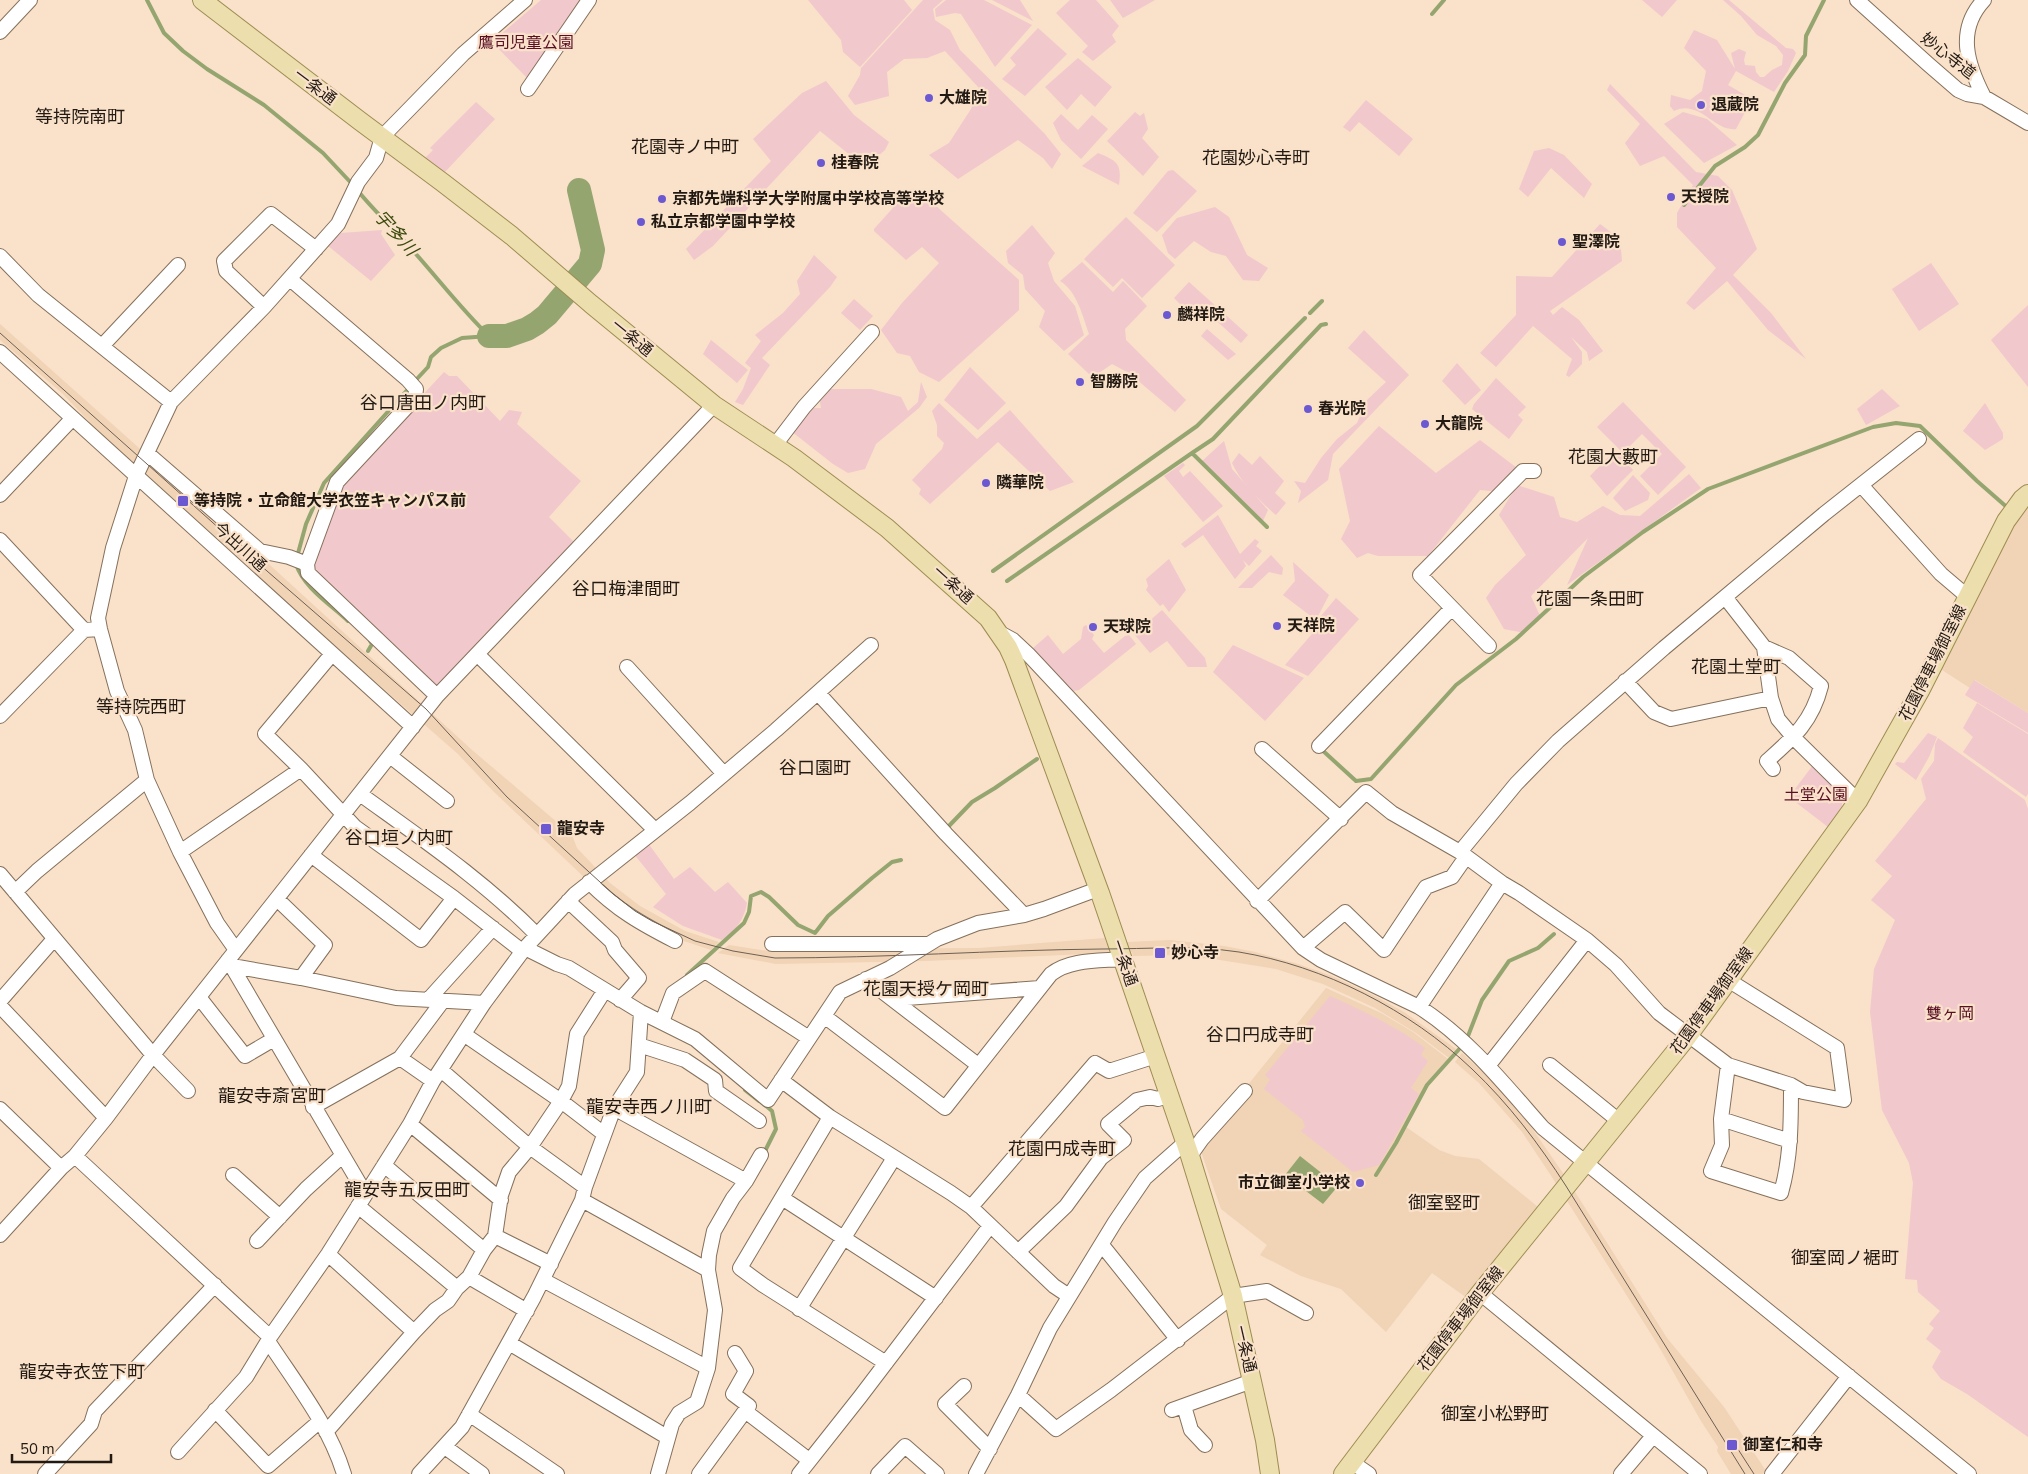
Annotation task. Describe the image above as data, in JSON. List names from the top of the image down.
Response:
{
  "streets": {
    "main road": ["一条通", "花園停車場御室線"],
    "street": ["妙心寺道", "今出川通"]
  },
  "districts": [
    "等持院南町",
    "花園寺ノ中町",
    "花園妙心寺町",
    "谷口唐田ノ内町",
    "花園大藪町",
    "谷口梅津間町",
    "花園一条田町",
    "花園土堂町",
    "等持院西町",
    "谷口園町",
    "谷口垣ノ内町",
    "花園天授ケ岡町",
    "谷口円成寺町",
    "龍安寺斎宮町",
    "龍安寺西ノ川町",
    "花園円成寺町",
    "龍安寺五反田町",
    "御室竪町",
    "御室岡ノ裾町",
    "龍安寺衣笠下町",
    "御室小松野町"
  ],
  "water": ["宇多川"],
  "parks": ["鷹司児童公園", "土堂公園", "雙ヶ岡"],
  "places": {
    "other": [
      "大雄院",
      "退蔵院",
      "桂春院",
      "天授院",
      "京都先端科学大学附属中学校高等学校",
      "私立京都学園中学校",
      "聖澤院",
      "麟祥院",
      "智勝院",
      "春光院",
      "大龍院",
      "隣華院",
      "天祥院",
      "天球院",
      "市立御室小学校"
    ],
    "transit": [
      "等持院・立命館大学衣笠キャンパス前",
      "龍安寺",
      "妙心寺",
      "御室仁和寺"
    ]
  },
  "scale_bar": "50 m"
}
